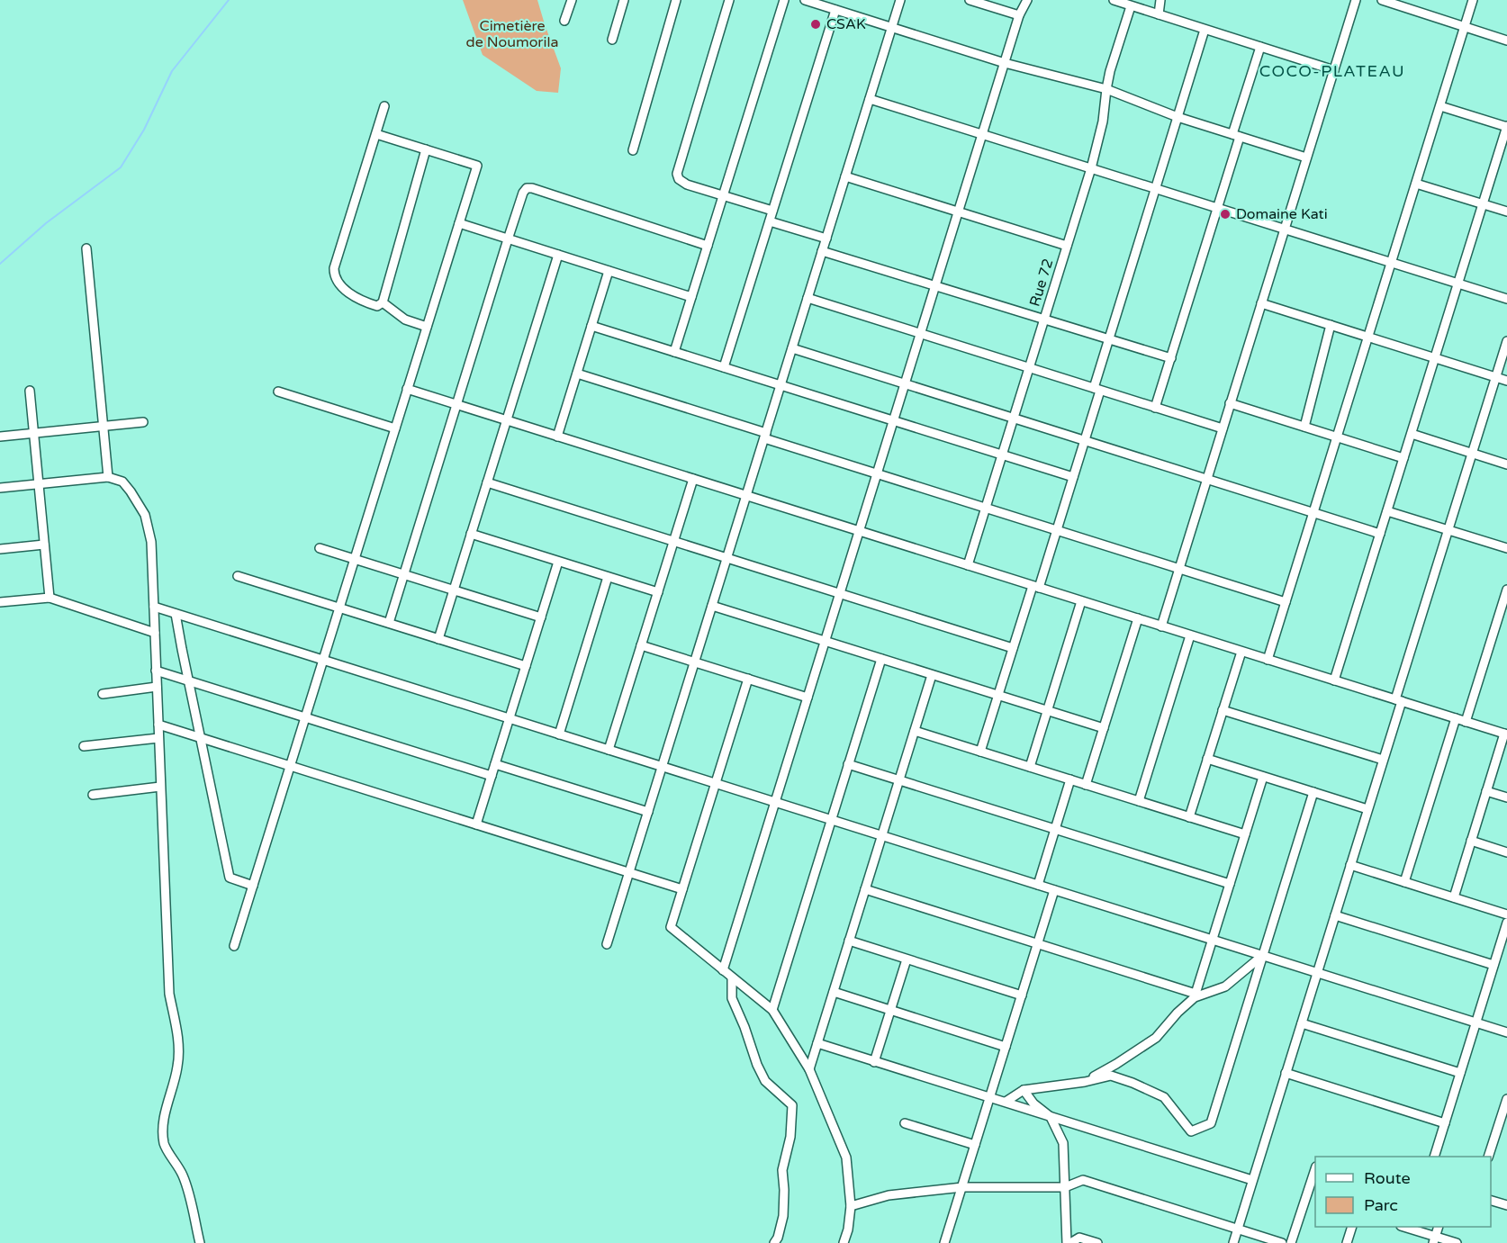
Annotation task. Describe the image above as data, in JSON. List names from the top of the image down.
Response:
{
  "streets": {
    "street": ["Rue 72"]
  },
  "districts": ["COCO-PLATEAU"],
  "parks": ["Cimetière de Noumorila"],
  "places": ["CSAK", "Domaine Kati"],
  "legend": ["Route", "Parc"]
}
